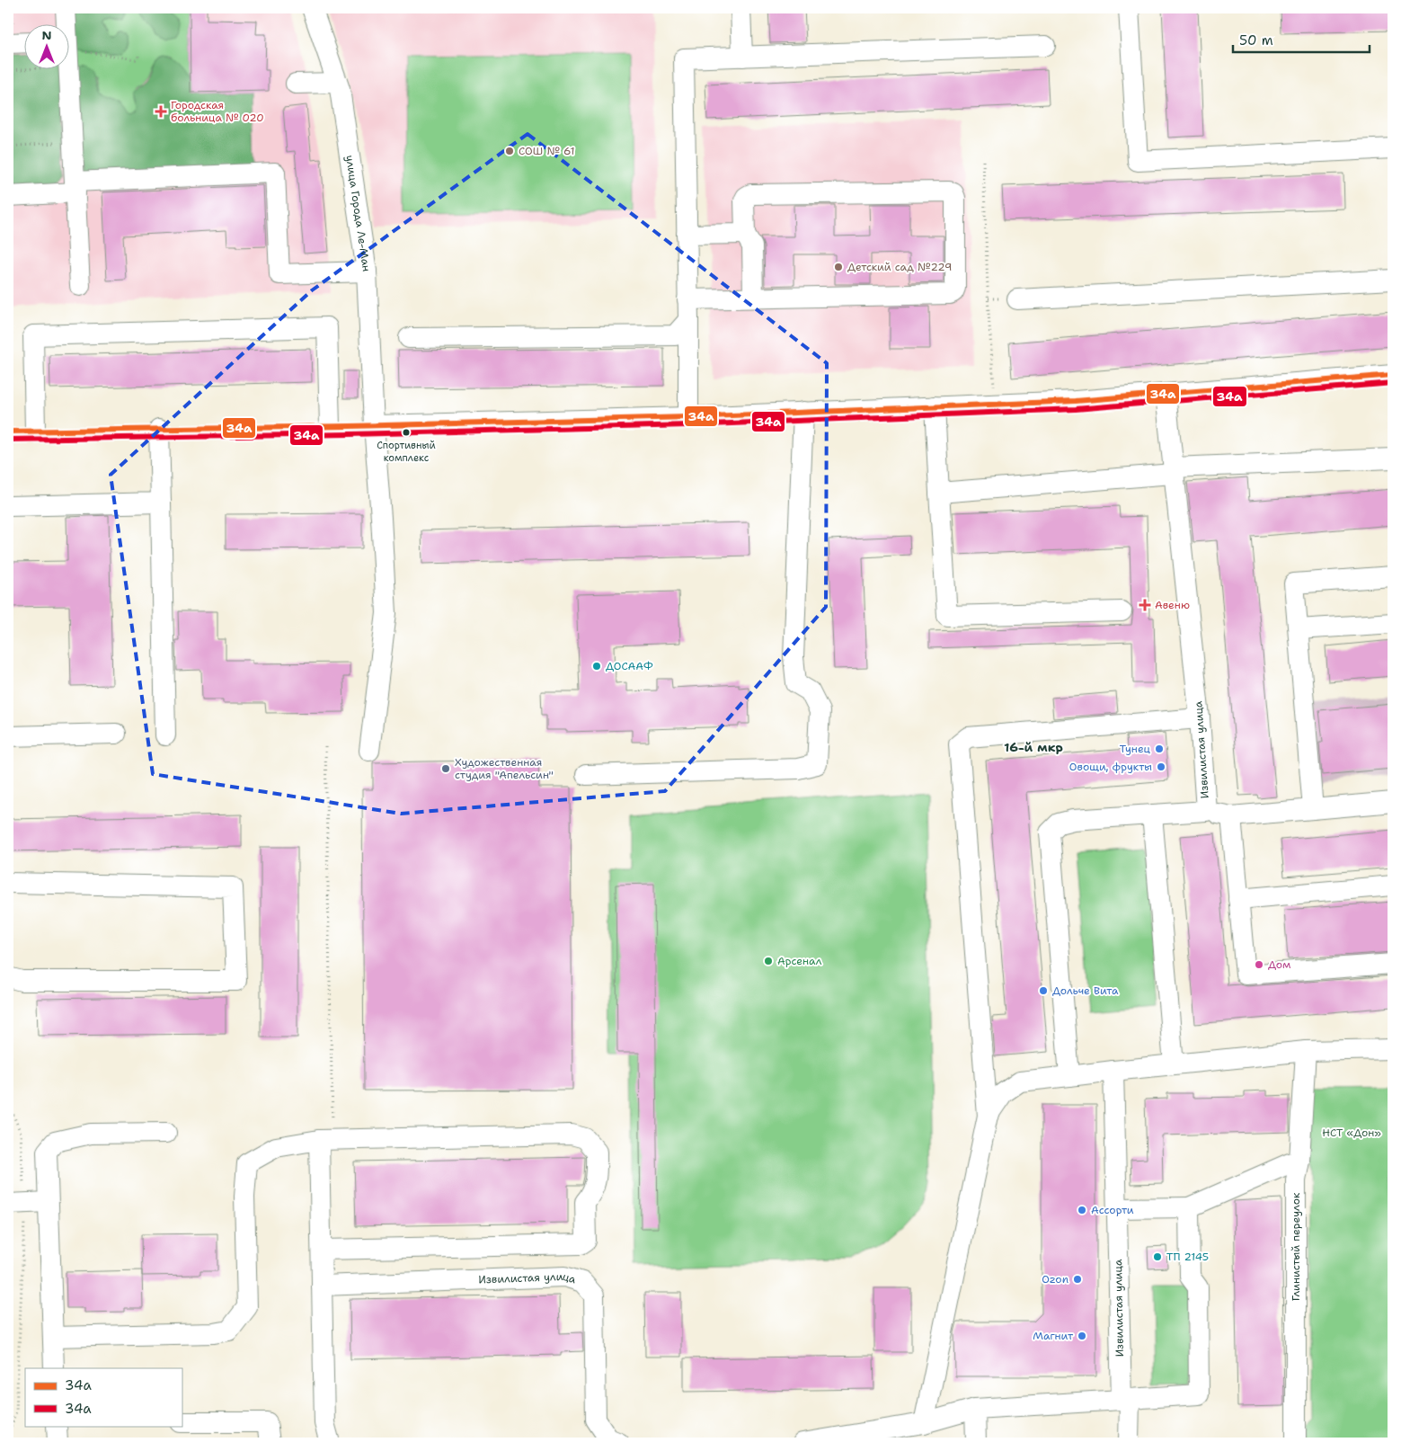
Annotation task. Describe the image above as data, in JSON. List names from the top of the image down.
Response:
{
  "streets": {
    "street": ["улица Города Ле-Ман", "Извилистая улица", "Глинистый переулок"]
  },
  "districts": ["16-й мкр"],
  "parks": ["НСТ «Дон»"],
  "places": {
    "health": ["Городская больница № 020", "Авеню"],
    "other": [
      "СОШ № 61",
      "Детский сад №229",
      "Спортивный комплекс",
      "ДОСААФ",
      "Тунец",
      "Овощи, фрукты",
      "Художественная студия \"Апельсин\"",
      "Арсенал",
      "Дом",
      "Дольче Вита",
      "Ассорти",
      "ТП 2145",
      "Ozon",
      "Магнит"
    ]
  },
  "lines": ["transit line 34а", "transit line 34a"],
  "legend": ["34а", "34a"],
  "scale_bar": "50 m",
  "north": "top"
}
